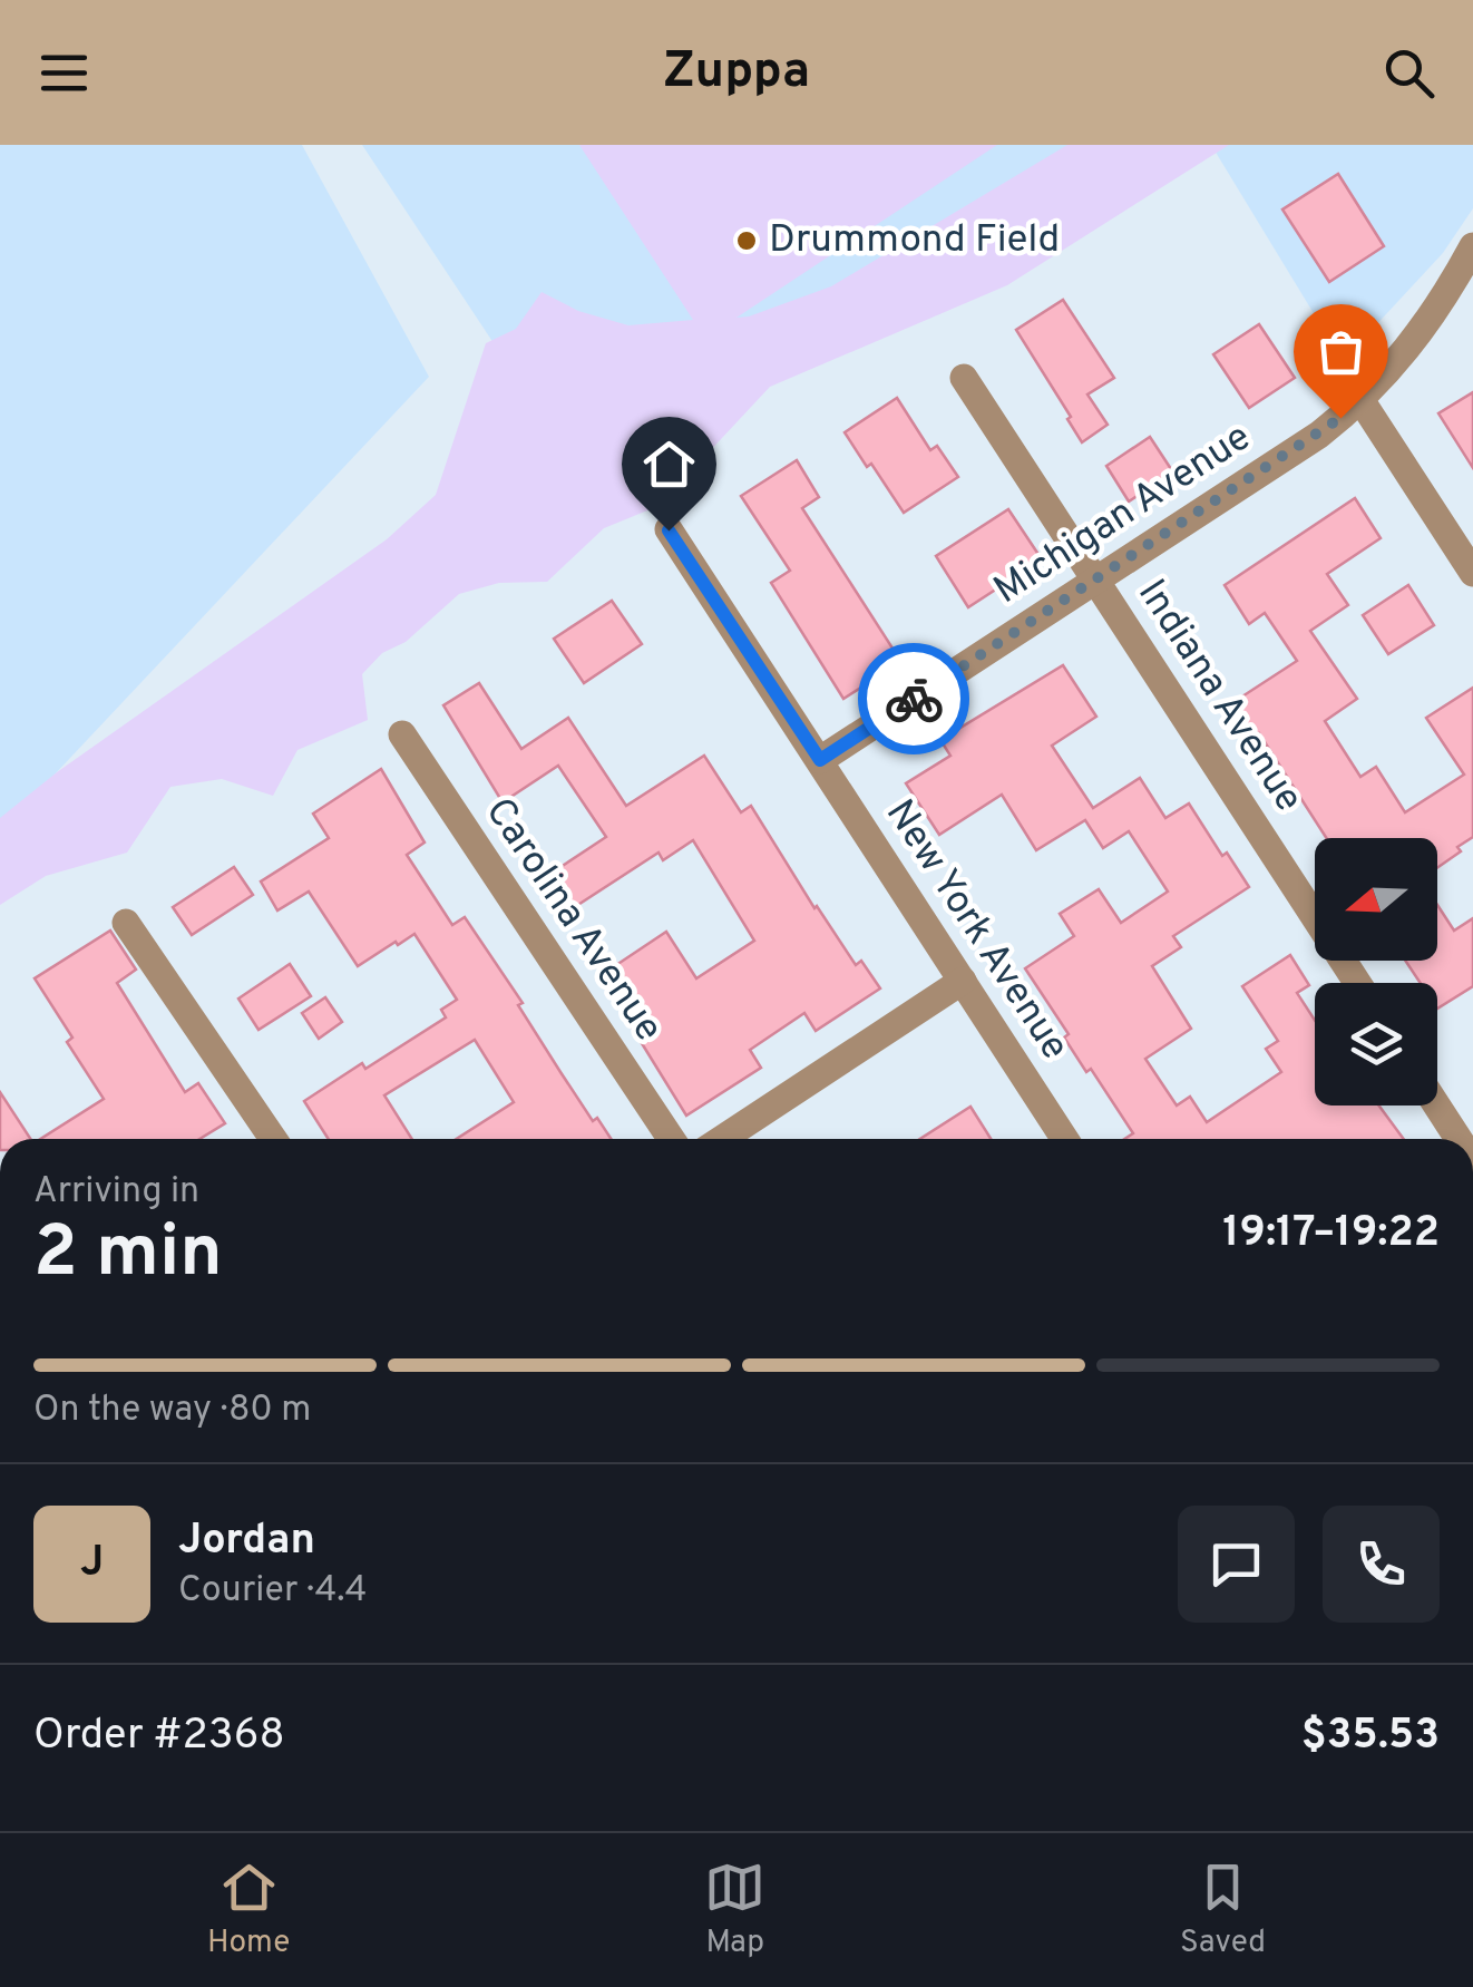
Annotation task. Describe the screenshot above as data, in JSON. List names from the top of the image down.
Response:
{
  "streets": {
    "street": [
      "Michigan Avenue",
      "Indiana Avenue",
      "Carolina Avenue",
      "New York Avenue"
    ]
  },
  "crossings": [
    ["Michigan Avenue", "Indiana Avenue"],
    ["Michigan Avenue", "New York Avenue"]
  ],
  "places": ["Drummond Field"],
  "north": "left",
  "page": {
    "header": "Zuppa",
    "heading": ["2 min", "Arriving in", "19:17–19:22"],
    "panel": [
      "Jordan",
      "Courier · 4.4",
      "Order #2368",
      "$35.53"
    ],
    "bar": "On the way · 80 m",
    "round": "J",
    "tabs": ["Home", "Map", "Saved"]
  }
}
